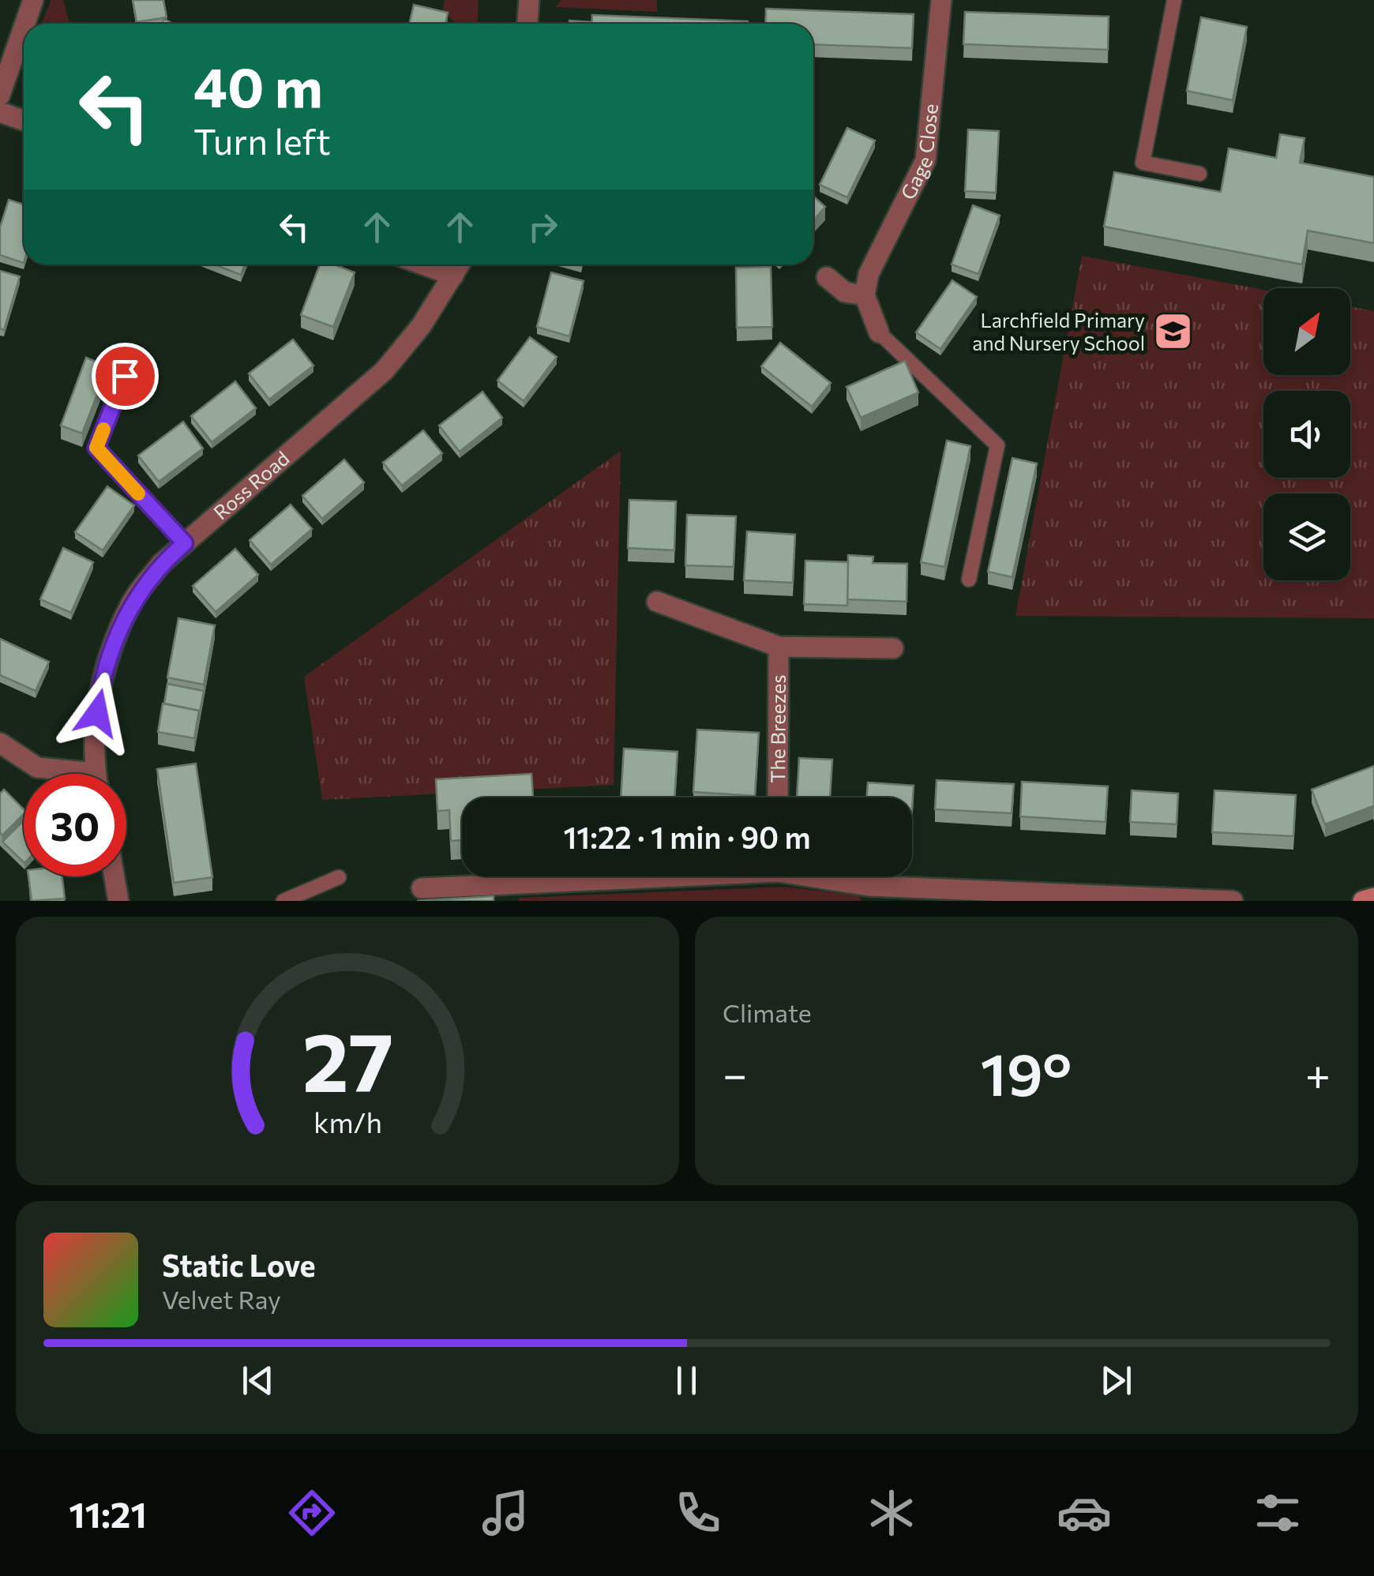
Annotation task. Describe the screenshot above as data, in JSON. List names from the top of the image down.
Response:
{
  "streets": {
    "street": ["Gage Close", "Ross Road", "The Breezes"]
  },
  "places": {
    "school or university": ["Larchfield Primary and Nursery School"]
  },
  "north": "top right",
  "page": {
    "turn": ["40 m", "Turn left"],
    "limit": "30",
    "trip": "11:22 · 1 min · 90 m",
    "tile": "Climate",
    "heat": ["−", "19°", "+"],
    "song": ["Static Love", "Velvet Ray"],
    "tabs": "11:21",
    "gauge": ["27", "km/h"]
  }
}
